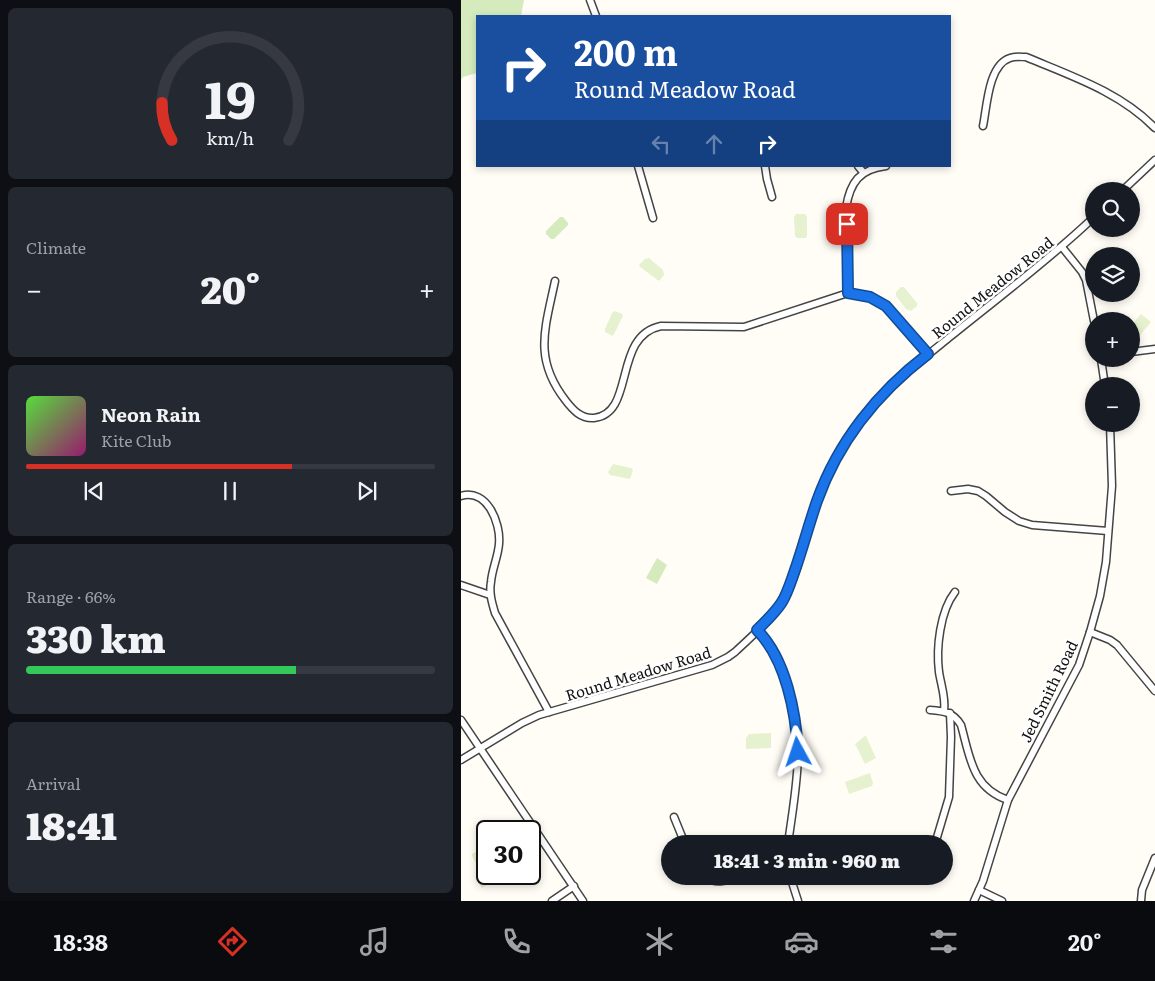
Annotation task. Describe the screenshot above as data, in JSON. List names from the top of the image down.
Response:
{
  "streets": {
    "street": ["Round Meadow Road", "Jed Smith Road"]
  },
  "page": {
    "turn": ["200 m", "Round Meadow Road"],
    "map_buttons": ["+", "−"],
    "tile": [
      "Climate",
      ["Range · 66%", "330 km"],
      ["Arrival", "18:41"]
    ],
    "heat": ["−", "20°", "+"],
    "song": ["Neon Rain", "Kite Club"],
    "limit": "30",
    "trip": "18:41 · 3 min · 960 m",
    "tabs": ["18:38", "20°"],
    "gauge": ["19", "km/h"]
  }
}
